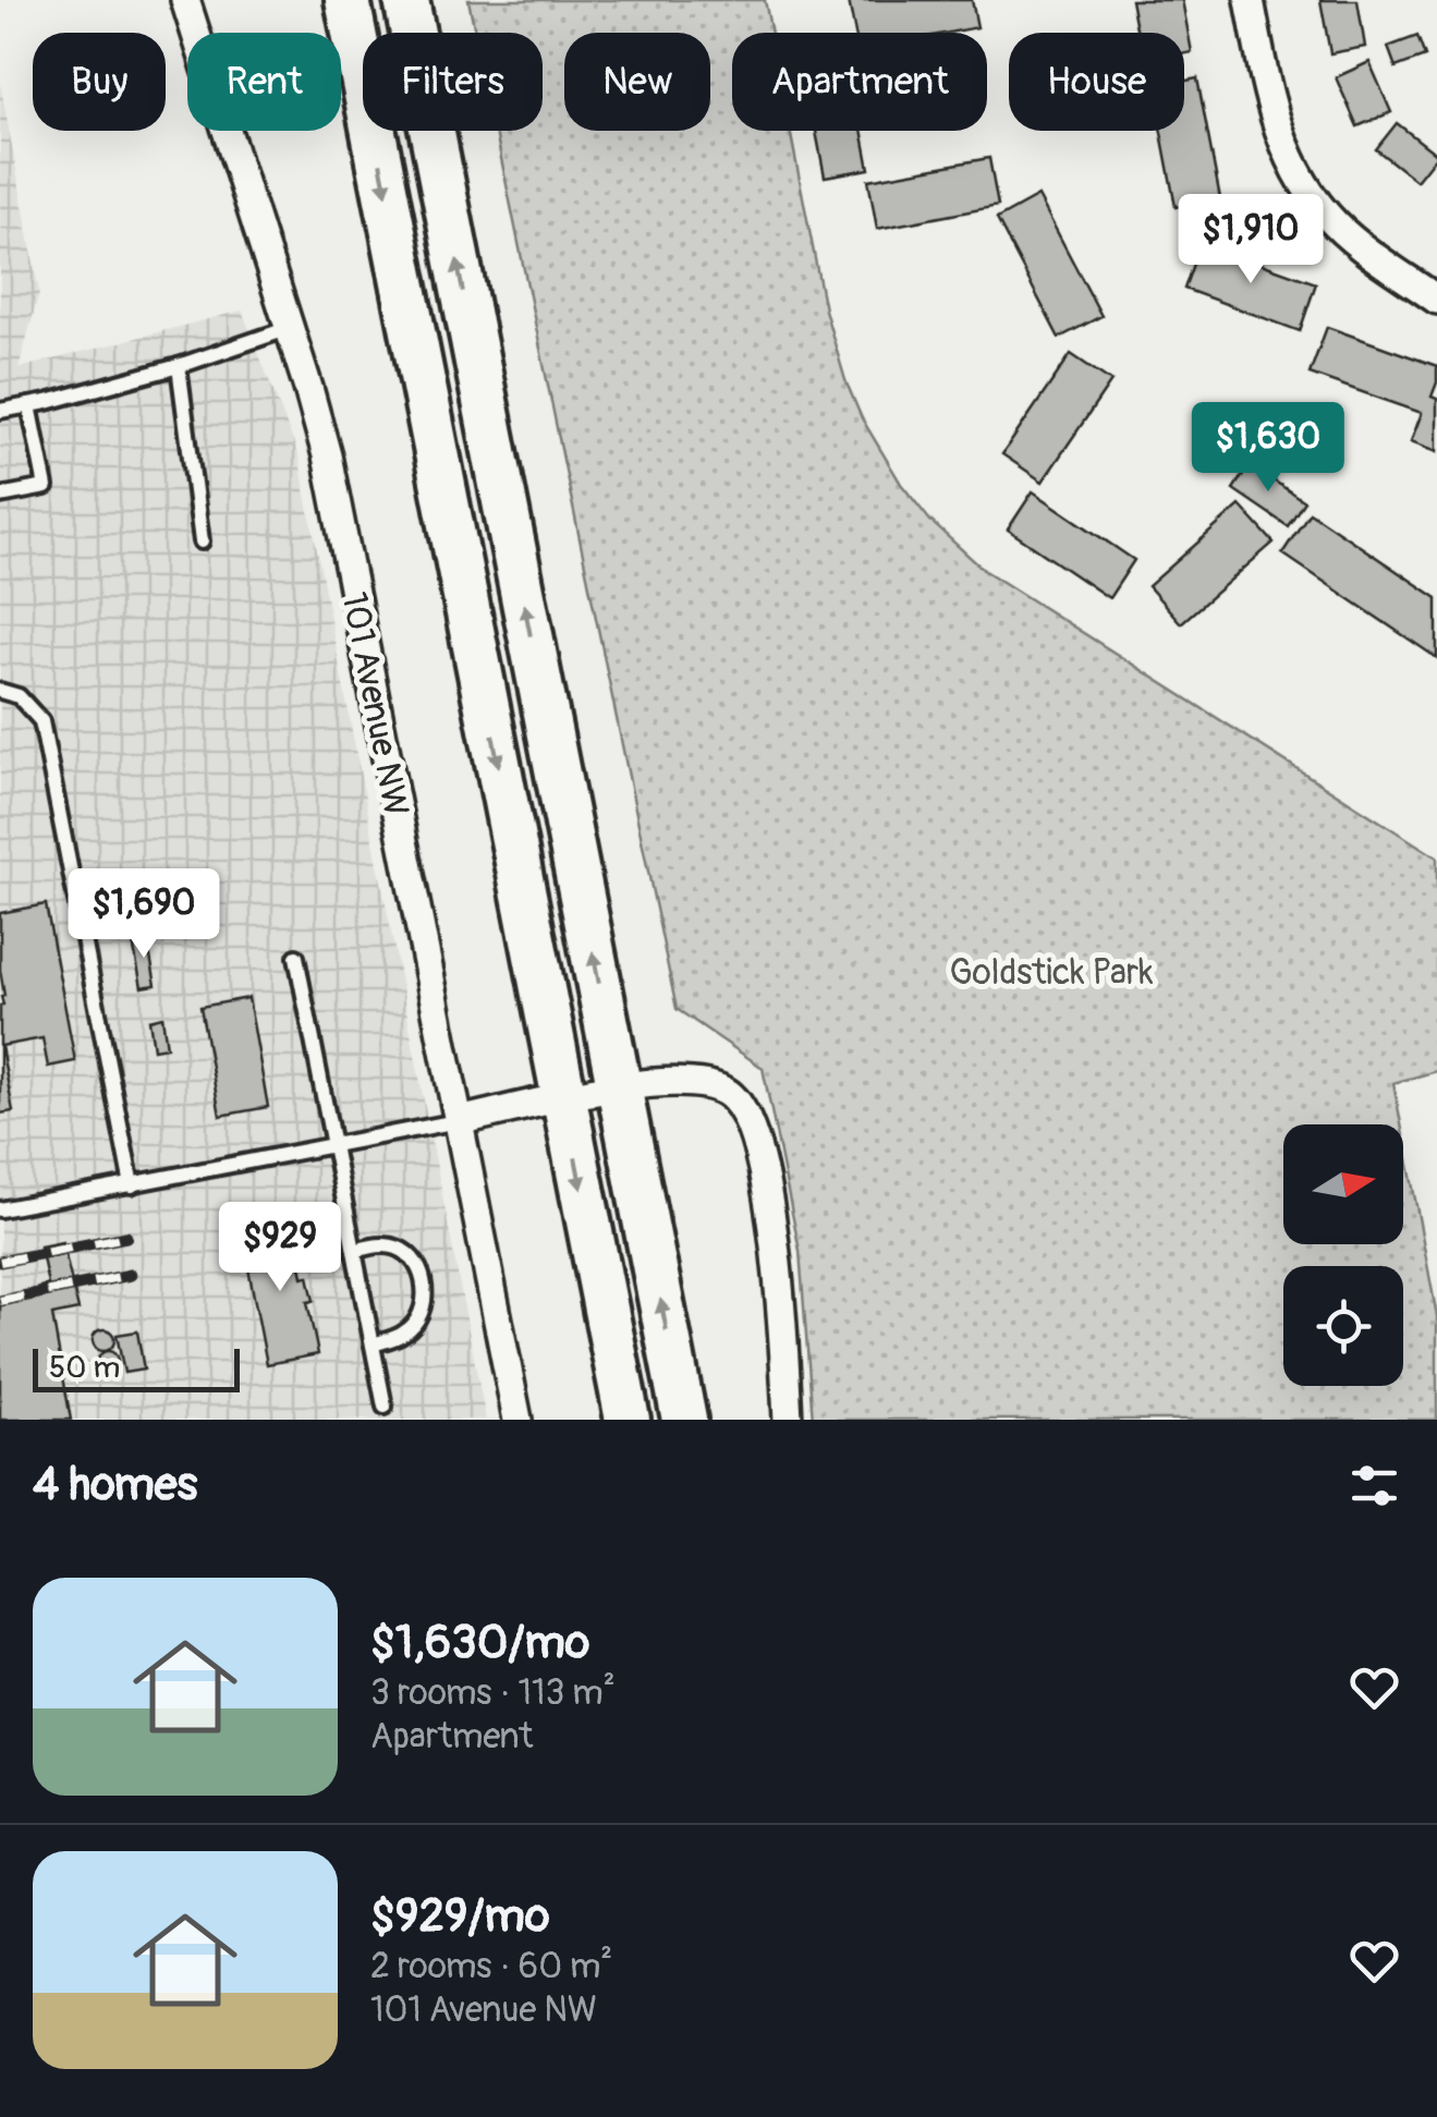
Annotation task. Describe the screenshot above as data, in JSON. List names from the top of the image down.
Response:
{
  "streets": {
    "street": ["101 Avenue NW"]
  },
  "parks": ["Goldstick Park"],
  "scale_bar": "50 m",
  "north": "right",
  "page": {
    "chip": [
      "Buy",
      "Rent",
      "Filters",
      "New",
      "Apartment",
      "House"
    ],
    "price": [
      "$1,910",
      "$1,630",
      "$1,690",
      "$929"
    ],
    "scale": "50 m",
    "heading": "4 homes",
    "list": [
      {
        "name": "$1,630/mo",
        "note": "3 rooms · 113 m² · Apartment"
      },
      {
        "name": "$929/mo",
        "note": "2 rooms · 60 m² · 101 Avenue NW"
      }
    ]
  }
}
